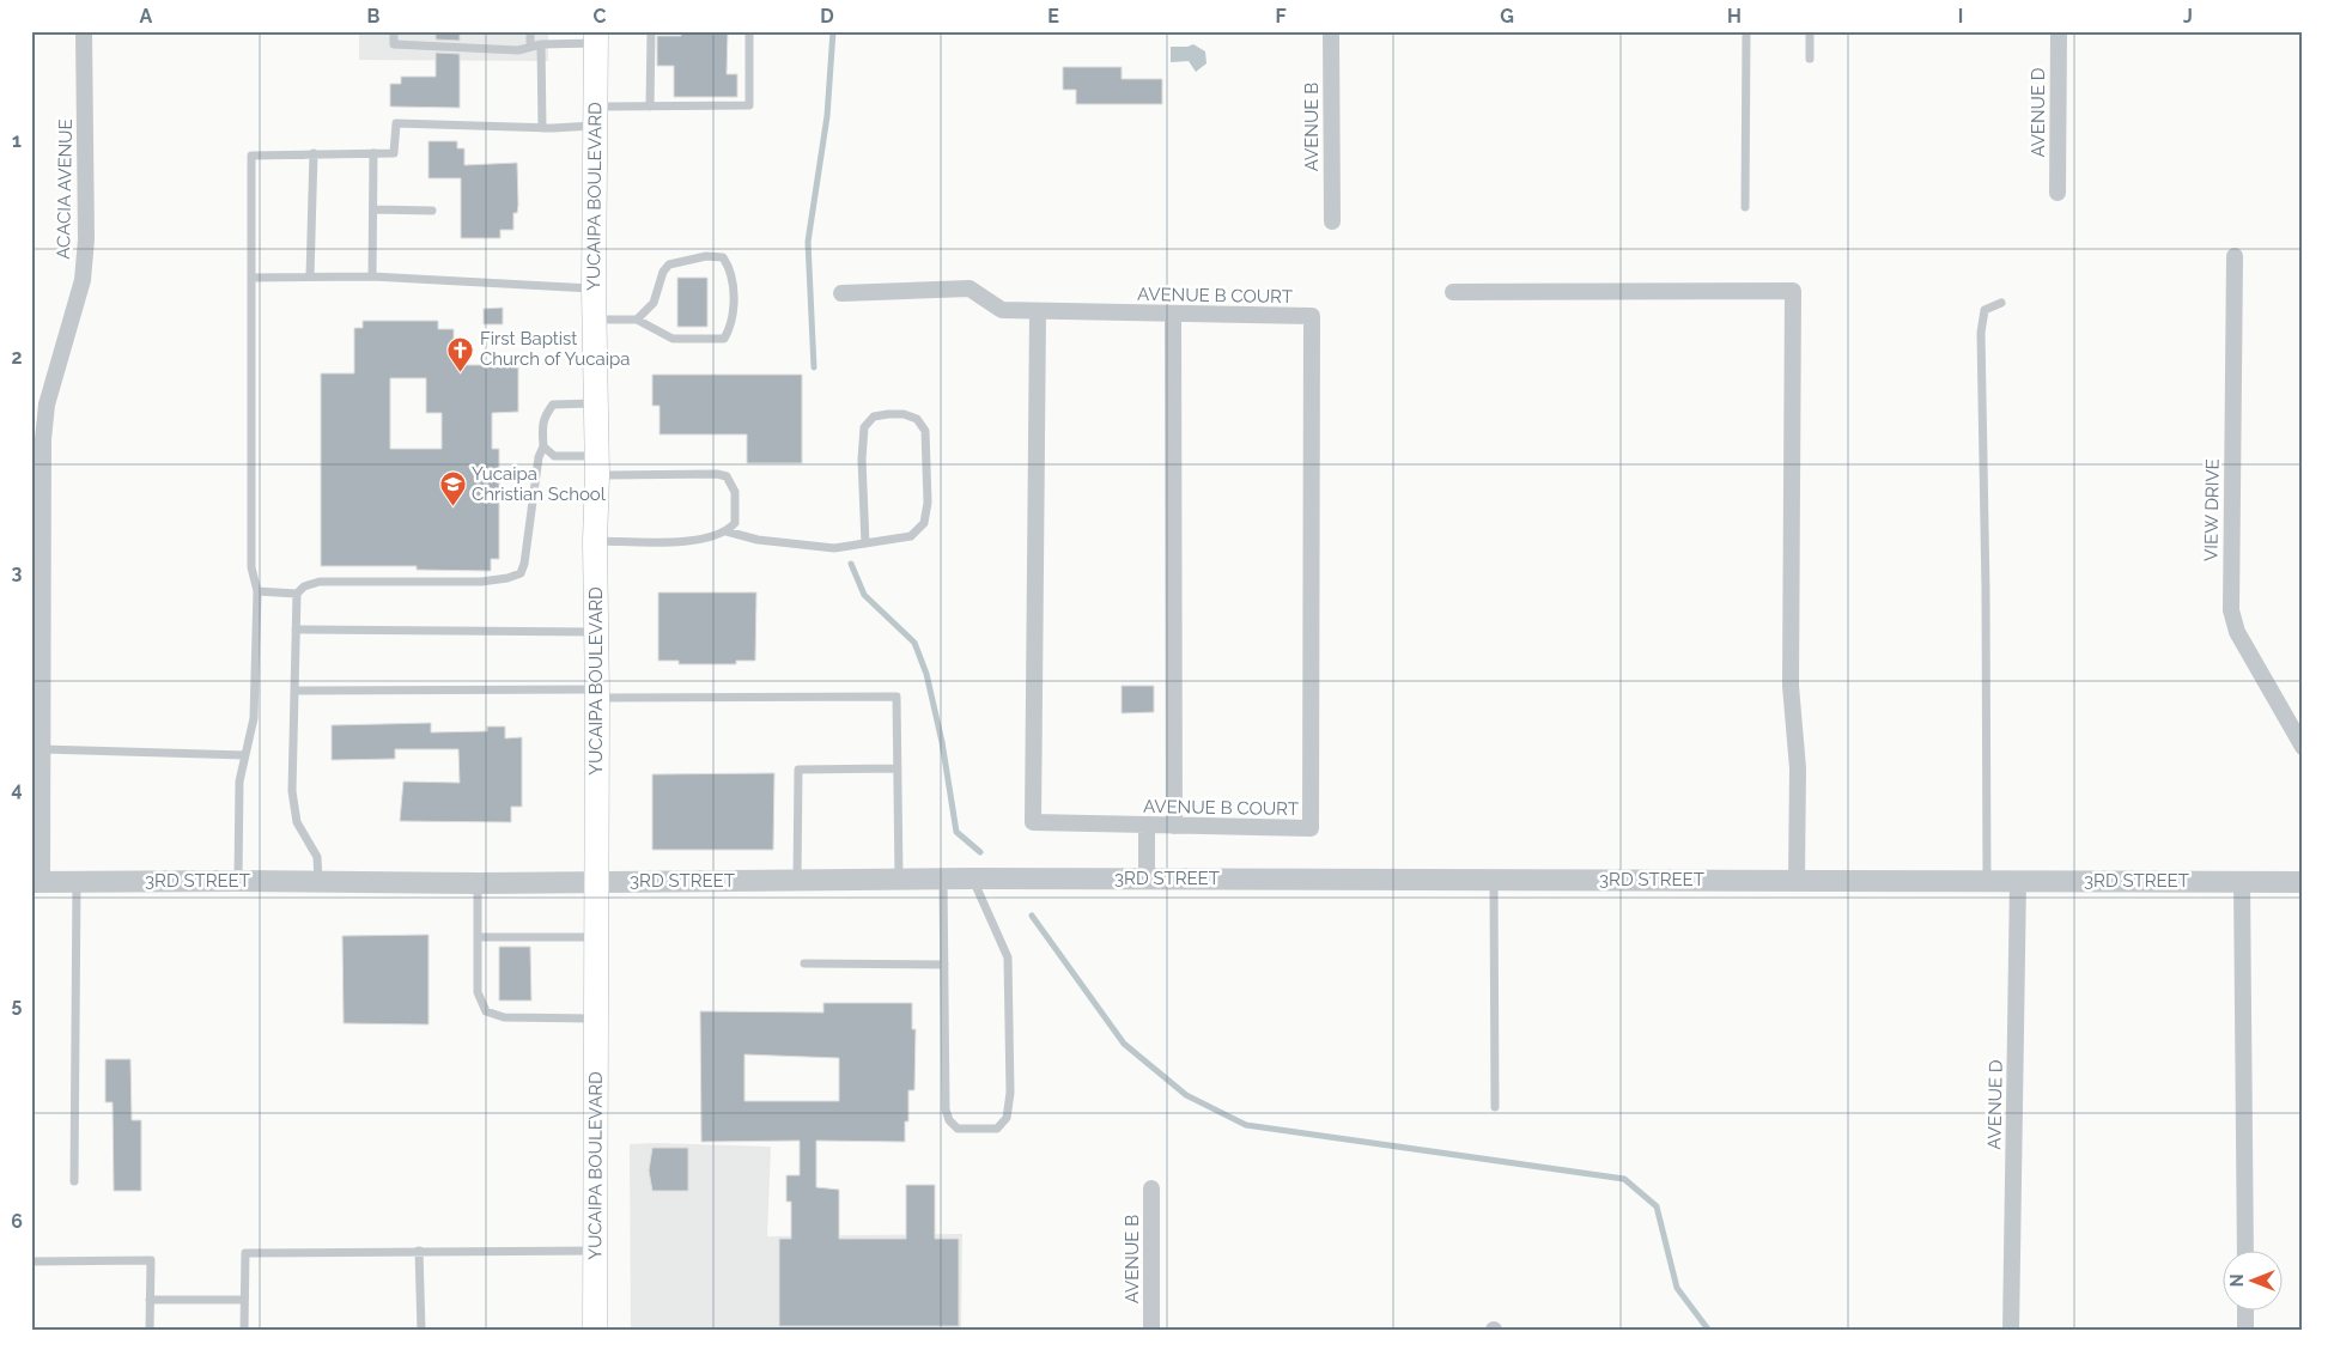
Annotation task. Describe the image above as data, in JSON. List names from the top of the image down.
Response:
{
  "streets": {
    "main road": ["YUCAIPA BOULEVARD"],
    "street": [
      "AVENUE D",
      "AVENUE B",
      "ACACIA AVENUE",
      "AVENUE B COURT",
      "VIEW DRIVE",
      "3RD STREET"
    ]
  },
  "crossings": [
    ["AVENUE D", "3RD STREET"],
    ["ACACIA AVENUE", "3RD STREET"],
    ["YUCAIPA BOULEVARD", "3RD STREET"]
  ],
  "places": {
    "church": ["First Baptist Church of Yucaipa"],
    "school or university": ["Yucaipa Christian School"]
  },
  "north": "left",
  "grid": {
    "columns": [
      "A",
      "B",
      "C",
      "D",
      "E",
      "F",
      "G",
      "H",
      "I",
      "J"
    ],
    "rows": [
      "1",
      "2",
      "3",
      "4",
      "5",
      "6"
    ]
  }
}
